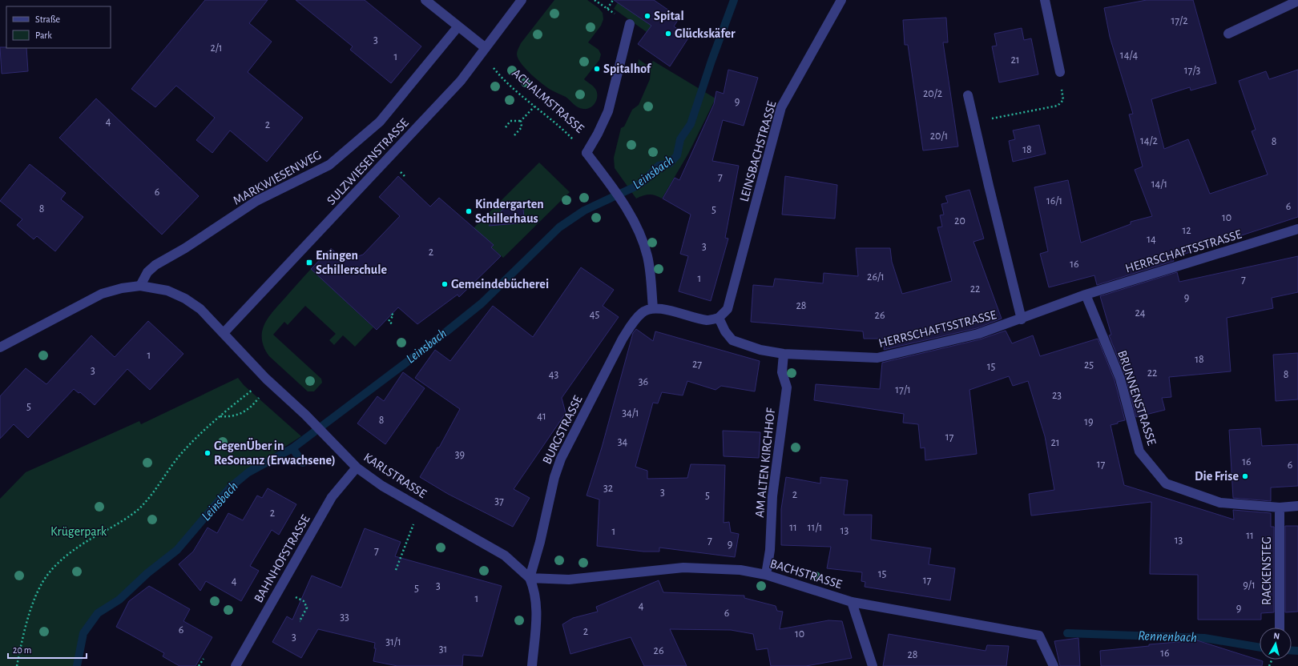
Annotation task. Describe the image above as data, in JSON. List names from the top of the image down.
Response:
{
  "streets": {
    "street": [
      "ACHALMSTRASSE",
      "LEINSBACHSTRASSE",
      "SULZWIESENSTRASSE",
      "MARKWIESENWEG",
      "HERRSCHAFTSSTRASSE",
      "BRUNNENSTRASSE",
      "BURGSTRASSE",
      "AM ALTEN KIRCHHOF",
      "KARLSTRASSE",
      "BAHNHOFSTRASSE",
      "RACKENSTEG",
      "BACHSTRASSE"
    ]
  },
  "crossings": [
    ["ACHALMSTRASSE", "BURGSTRASSE"],
    ["LEINSBACHSTRASSE", "HERRSCHAFTSSTRASSE"],
    ["SULZWIESENSTRASSE", "KARLSTRASSE"],
    ["HERRSCHAFTSSTRASSE", "BRUNNENSTRASSE"],
    ["HERRSCHAFTSSTRASSE", "AM ALTEN KIRCHHOF"],
    ["BRUNNENSTRASSE", "RACKENSTEG"],
    ["BURGSTRASSE", "KARLSTRASSE"],
    ["BURGSTRASSE", "BACHSTRASSE"],
    ["AM ALTEN KIRCHHOF", "BACHSTRASSE"],
    ["KARLSTRASSE", "BAHNHOFSTRASSE"],
    ["KARLSTRASSE", "BACHSTRASSE"]
  ],
  "water": ["Leinsbach", "Rennenbach"],
  "parks": ["Krügerpark"],
  "places": {
    "other": [
      "Spital",
      "Glückskäfer",
      "Spitalhof",
      "Kindergarten Schillerhaus",
      "Gemeindebücherei",
      "GegenÜber in ReSonanz (Erwachsene)",
      "Die Frise"
    ],
    "transit": ["Eningen Schillerschule"]
  },
  "house_numbers": [
    "17/2",
    "3",
    "2/1",
    "14/4",
    "1",
    "21",
    "17/3",
    "20/2",
    "9",
    "4",
    "2",
    "20/1",
    "14/2",
    "8",
    "18",
    "7",
    "14/1",
    "6",
    "16/1",
    "6",
    "8",
    "5",
    "10",
    "20",
    "12",
    "14",
    "3",
    "2",
    "16",
    "26/1",
    "1",
    "7",
    "22",
    "9",
    "28",
    "24",
    "45",
    "26",
    "1",
    "18",
    "27",
    "25",
    "15",
    "3",
    "22",
    "43",
    "8",
    "36",
    "17/1",
    "23",
    "5",
    "34/1",
    "41",
    "8",
    "19",
    "17",
    "34",
    "21",
    "39",
    "16",
    "17",
    "6",
    "32",
    "3",
    "2",
    "5",
    "37",
    "2",
    "11",
    "11/1",
    "13",
    "1",
    "11",
    "7",
    "13",
    "9",
    "7",
    "15",
    "17",
    "4",
    "9/1",
    "3",
    "5",
    "1",
    "4",
    "9",
    "6",
    "33",
    "6",
    "2",
    "10",
    "3",
    "31/1",
    "31",
    "26",
    "16",
    "28"
  ],
  "legend": ["Straße", "Park"],
  "scale_bar": "20 m",
  "north": "top"
}
